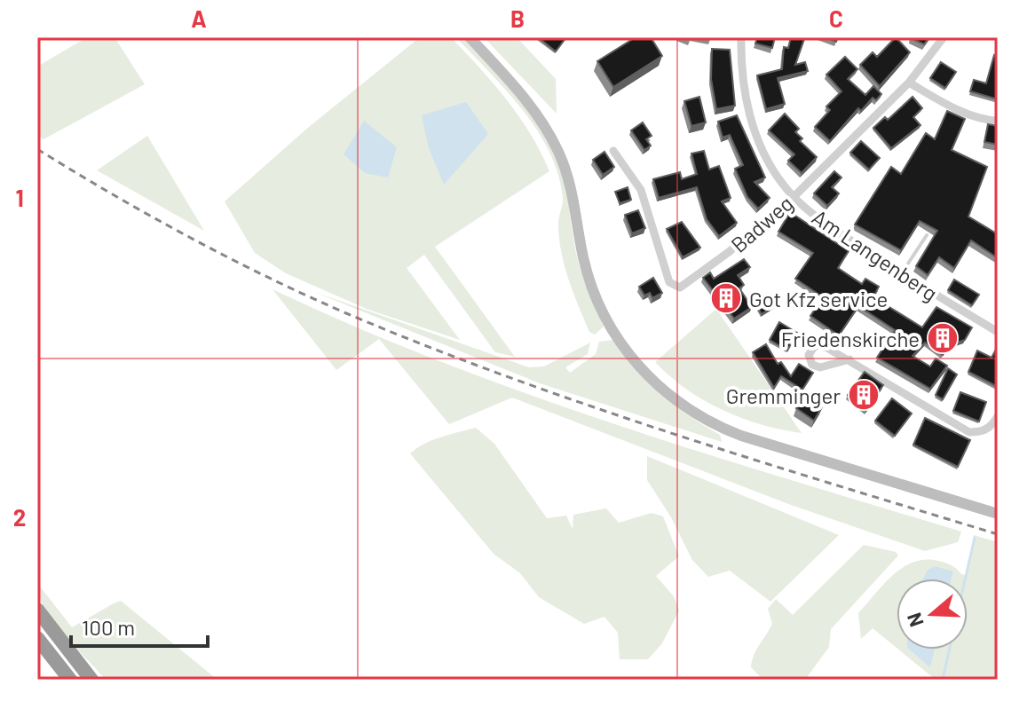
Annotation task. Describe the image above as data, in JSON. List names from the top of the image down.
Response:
{
  "streets": {
    "street": ["Badweg", "Am Langenberg"]
  },
  "crossings": [
    ["Badweg", "Am Langenberg"]
  ],
  "places": {
    "building": ["Got Kfz service", "Friedenskirche", "Gremminger"]
  },
  "scale_bar": "100 m",
  "north": "left",
  "grid": {
    "columns": ["A", "B", "C"],
    "rows": ["1", "2"]
  }
}
